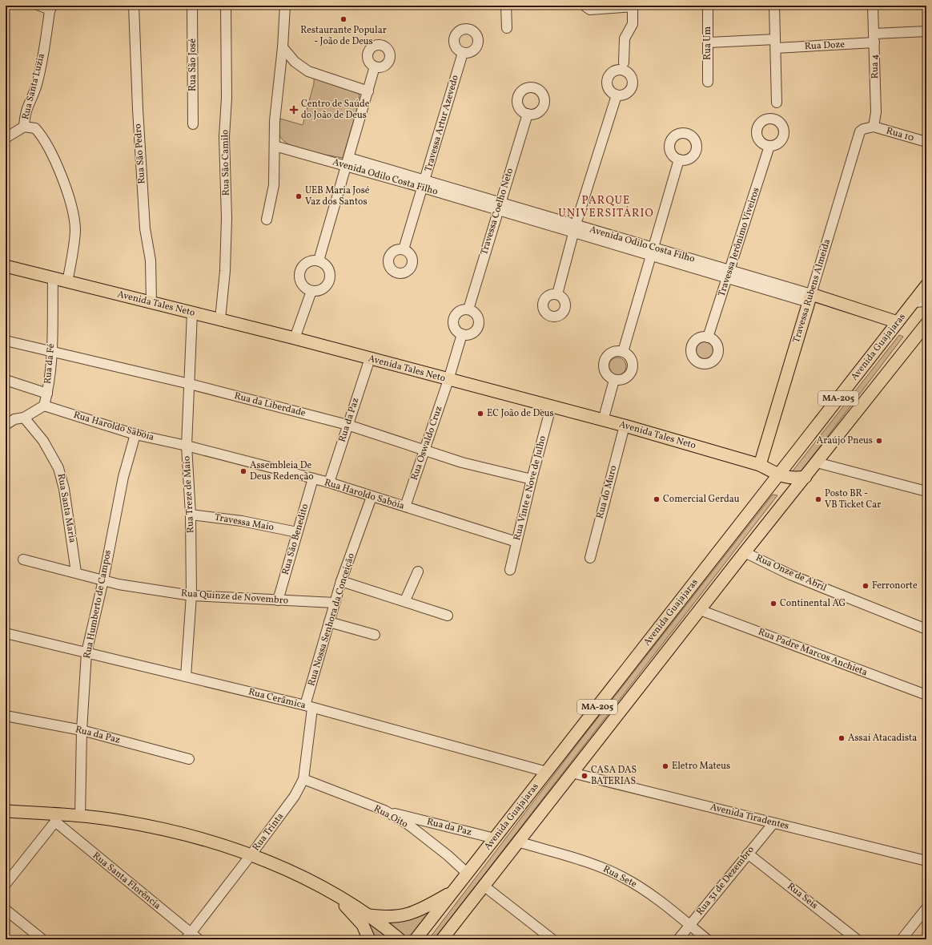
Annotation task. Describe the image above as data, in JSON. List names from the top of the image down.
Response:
{
  "streets": {
    "main road": [
      "Avenida Odilo Costa Filho",
      "Travessa Rubens Almeida",
      "Avenida Tales Neto",
      "Avenida Guajajaras",
      "MA-205"
    ],
    "street": [
      "Rua Um",
      "Rua Doze",
      "Rua São José",
      "Rua 4",
      "Rua Santa Luzia",
      "Travessa Artur Azevedo",
      "Rua 10",
      "Rua São Pedro",
      "Rua São Camilo",
      "Travessa Coelho Neto",
      "Travessa Jerônimo Viveiros",
      "Rua da Fé",
      "Rua da Liberdade",
      "Rua da Paz",
      "Rua Haroldo Sabóia",
      "Rua Oswaldo Cruz",
      "Rua Vinte e Nove de Julho",
      "Rua do Muro",
      "Rua Treze de Maio",
      "Rua Santa Maria",
      "Travessa Maio",
      "Rua São Benedito",
      "Rua Onze de Abril",
      "Rua Quinze de Novembro",
      "Rua Humberto de Campos",
      "Rua Nossa Senhora da Conceição",
      "Rua Padre Marcos Anchieta",
      "Rua Cerâmica",
      "Rua Oito",
      "Avenida Tiradentes",
      "Rua Trinta",
      "Rua Sete",
      "Rua Santa Florência",
      "Rua 31 de Dezembro",
      "Rua Seis"
    ]
  },
  "crossings": [
    ["Rua Um", "Rua Doze"],
    ["Rua Doze", "Rua 4"],
    ["Rua 4", "Rua 10"],
    ["Rua 4", "Travessa Rubens Almeida"],
    ["Travessa Artur Azevedo", "Avenida Odilo Costa Filho"],
    ["Rua 10", "Travessa Rubens Almeida"],
    ["Rua São Pedro", "Avenida Tales Neto"],
    ["Rua São Camilo", "Avenida Tales Neto"],
    ["Avenida Odilo Costa Filho", "Travessa Coelho Neto"],
    ["Avenida Odilo Costa Filho", "Travessa Jerônimo Viveiros"],
    ["Avenida Odilo Costa Filho", "Travessa Rubens Almeida"],
    ["Avenida Odilo Costa Filho", "Avenida Guajajaras"],
    ["Travessa Rubens Almeida", "Avenida Tales Neto"],
    ["Avenida Tales Neto", "Avenida Guajajaras"],
    ["Avenida Tales Neto", "Rua da Fé"],
    ["Avenida Tales Neto", "MA-205"],
    ["Avenida Tales Neto", "Rua da Paz"],
    ["Avenida Tales Neto", "Rua Oswaldo Cruz"],
    ["Avenida Tales Neto", "Rua Vinte e Nove de Julho"],
    ["Avenida Tales Neto", "Rua do Muro"],
    ["Avenida Tales Neto", "Rua Treze de Maio"],
    ["Avenida Guajajaras", "Rua da Paz"],
    ["Avenida Guajajaras", "Rua Cerâmica"],
    ["Avenida Guajajaras", "Rua Oito"],
    ["Rua da Fé", "Rua da Liberdade"],
    ["Rua da Fé", "Rua Haroldo Sabóia"],
    ["MA-205", "Rua Onze de Abril"],
    ["MA-205", "Rua Padre Marcos Anchieta"],
    ["MA-205", "Avenida Tiradentes"],
    ["MA-205", "Rua Sete"],
    ["Rua da Liberdade", "Rua da Paz"],
    ["Rua da Liberdade", "Rua Oswaldo Cruz"],
    ["Rua da Liberdade", "Rua Vinte e Nove de Julho"],
    ["Rua da Liberdade", "Rua Treze de Maio"],
    ["Rua da Paz", "Rua Haroldo Sabóia"],
    ["Rua da Paz", "Rua Humberto de Campos"],
    ["Rua da Paz", "Rua Oito"],
    ["Rua Haroldo Sabóia", "Rua Oswaldo Cruz"],
    ["Rua Haroldo Sabóia", "Rua Vinte e Nove de Julho"],
    ["Rua Haroldo Sabóia", "Rua Treze de Maio"],
    ["Rua Haroldo Sabóia", "Rua São Benedito"],
    ["Rua Haroldo Sabóia", "Rua Humberto de Campos"],
    ["Rua Haroldo Sabóia", "Rua Nossa Senhora da Conceição"],
    ["Rua Treze de Maio", "Travessa Maio"],
    ["Rua Treze de Maio", "Rua Quinze de Novembro"],
    ["Rua Treze de Maio", "Rua Cerâmica"],
    ["Rua Santa Maria", "Rua Quinze de Novembro"],
    ["Travessa Maio", "Rua São Benedito"],
    ["Rua São Benedito", "Rua Quinze de Novembro"],
    ["Rua Quinze de Novembro", "Rua Humberto de Campos"],
    ["Rua Quinze de Novembro", "Rua Nossa Senhora da Conceição"],
    ["Rua Humberto de Campos", "Rua Cerâmica"],
    ["Rua Nossa Senhora da Conceição", "Rua Cerâmica"],
    ["Rua Nossa Senhora da Conceição", "Rua Trinta"],
    ["Rua Cerâmica", "Rua Trinta"],
    ["Rua Oito", "Rua Trinta"],
    ["Avenida Tiradentes", "Rua 31 de Dezembro"],
    ["Rua Trinta", "Rua Santa Florência"],
    ["Rua Sete", "Rua 31 de Dezembro"],
    ["Rua 31 de Dezembro", "Rua Seis"]
  ],
  "districts": ["PARQUE UNIVERSITÁRIO"],
  "places": {
    "other": [
      "Restaurante Popular - João de Deus",
      "UEB Maria José Vaz dos Santos",
      "EC João de Deus",
      "Araújo Pneus",
      "Assembleia De Deus Redenção",
      "Comercial Gerdau",
      "Posto BR - VB Ticket Car",
      "Ferronorte",
      "Continental AG",
      "Assaí Atacadista",
      "Eletro Mateus",
      "CASA DAS BATERIAS"
    ],
    "health": ["Centro de Saúde do João de Deus"]
  }
}
